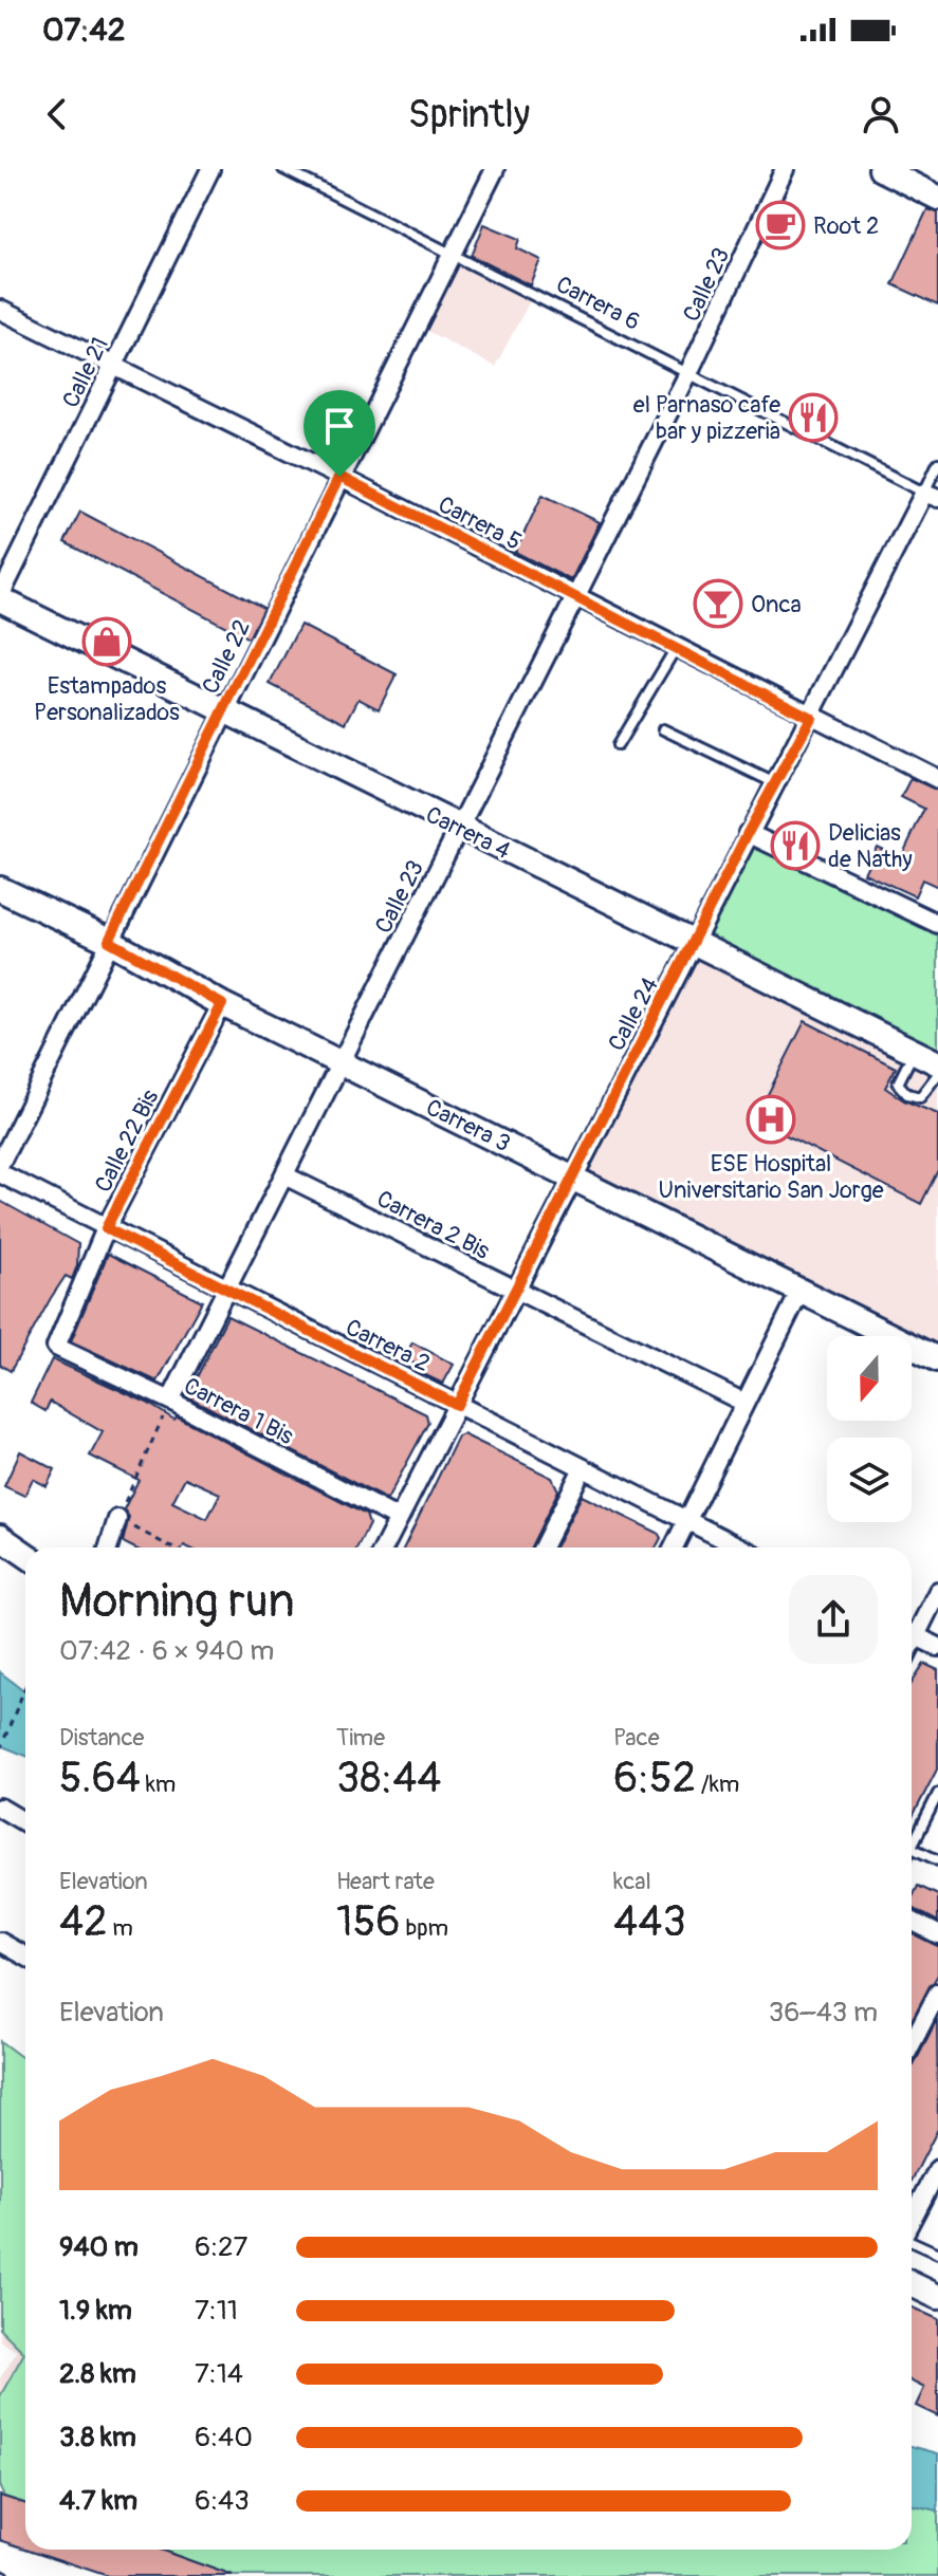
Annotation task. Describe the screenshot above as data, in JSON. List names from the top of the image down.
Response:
{
  "streets": {
    "main road": ["Carrera 4", "Carrera 3"],
    "street": [
      "Calle 23",
      "Calle 21",
      "Carrera 5",
      "Calle 22",
      "Calle 24",
      "Calle 22 Bis",
      "Carrera 2 Bis",
      "Carrera 2",
      "Carrera 1 Bis"
    ],
    "lane": ["Carrera 6"]
  },
  "crossings": [
    ["Calle 23", "Carrera 6"],
    ["Calle 23", "Carrera 5"],
    ["Calle 23", "Carrera 4"],
    ["Calle 23", "Carrera 3"],
    ["Calle 23", "Carrera 2 Bis"],
    ["Calle 23", "Carrera 2"],
    ["Calle 23", "Carrera 1 Bis"],
    ["Carrera 6", "Calle 22"],
    ["Carrera 6", "Calle 24"],
    ["Calle 21", "Carrera 5"],
    ["Calle 21", "Carrera 4"],
    ["Carrera 5", "Calle 22"],
    ["Carrera 5", "Calle 24"],
    ["Calle 22", "Carrera 4"],
    ["Calle 22", "Carrera 3"],
    ["Carrera 4", "Calle 24"],
    ["Calle 24", "Carrera 3"],
    ["Calle 24", "Carrera 2 Bis"],
    ["Calle 24", "Carrera 2"],
    ["Calle 24", "Carrera 1 Bis"],
    ["Carrera 3", "Calle 22 Bis"],
    ["Calle 22 Bis", "Carrera 2"],
    ["Calle 22 Bis", "Carrera 1 Bis"]
  ],
  "places": {
    "cafe": ["Root 2"],
    "restaurant": ["el Parnaso cafe bar y pizzeria", "Delicias de Nathy"],
    "bar": ["Onca"],
    "shop": ["Estampados Personalizados"],
    "hospital": ["ESE Hospital Universitario San Jorge"]
  },
  "north": "bottom",
  "page": {
    "status": "07:42",
    "header": "Sprintly",
    "heading": ["Morning run", "07:42 · 6 × 940 m"],
    "stats": [
      ["Distance", "5.64 km"],
      ["Time", "38:44"],
      ["Pace", "6:52 /km"],
      ["Elevation", "42 m"],
      ["Heart rate", "156 bpm"],
      ["kcal", "443"]
    ],
    "chart": ["Elevation", "36–43 m"],
    "list": [
      {
        "name": "940 m",
        "note": "6:27"
      },
      {
        "name": "1.9 km",
        "note": "7:11"
      },
      {
        "name": "2.8 km",
        "note": "7:14"
      },
      {
        "name": "3.8 km",
        "note": "6:40"
      },
      {
        "name": "4.7 km",
        "note": "6:43"
      }
    ]
  }
}
